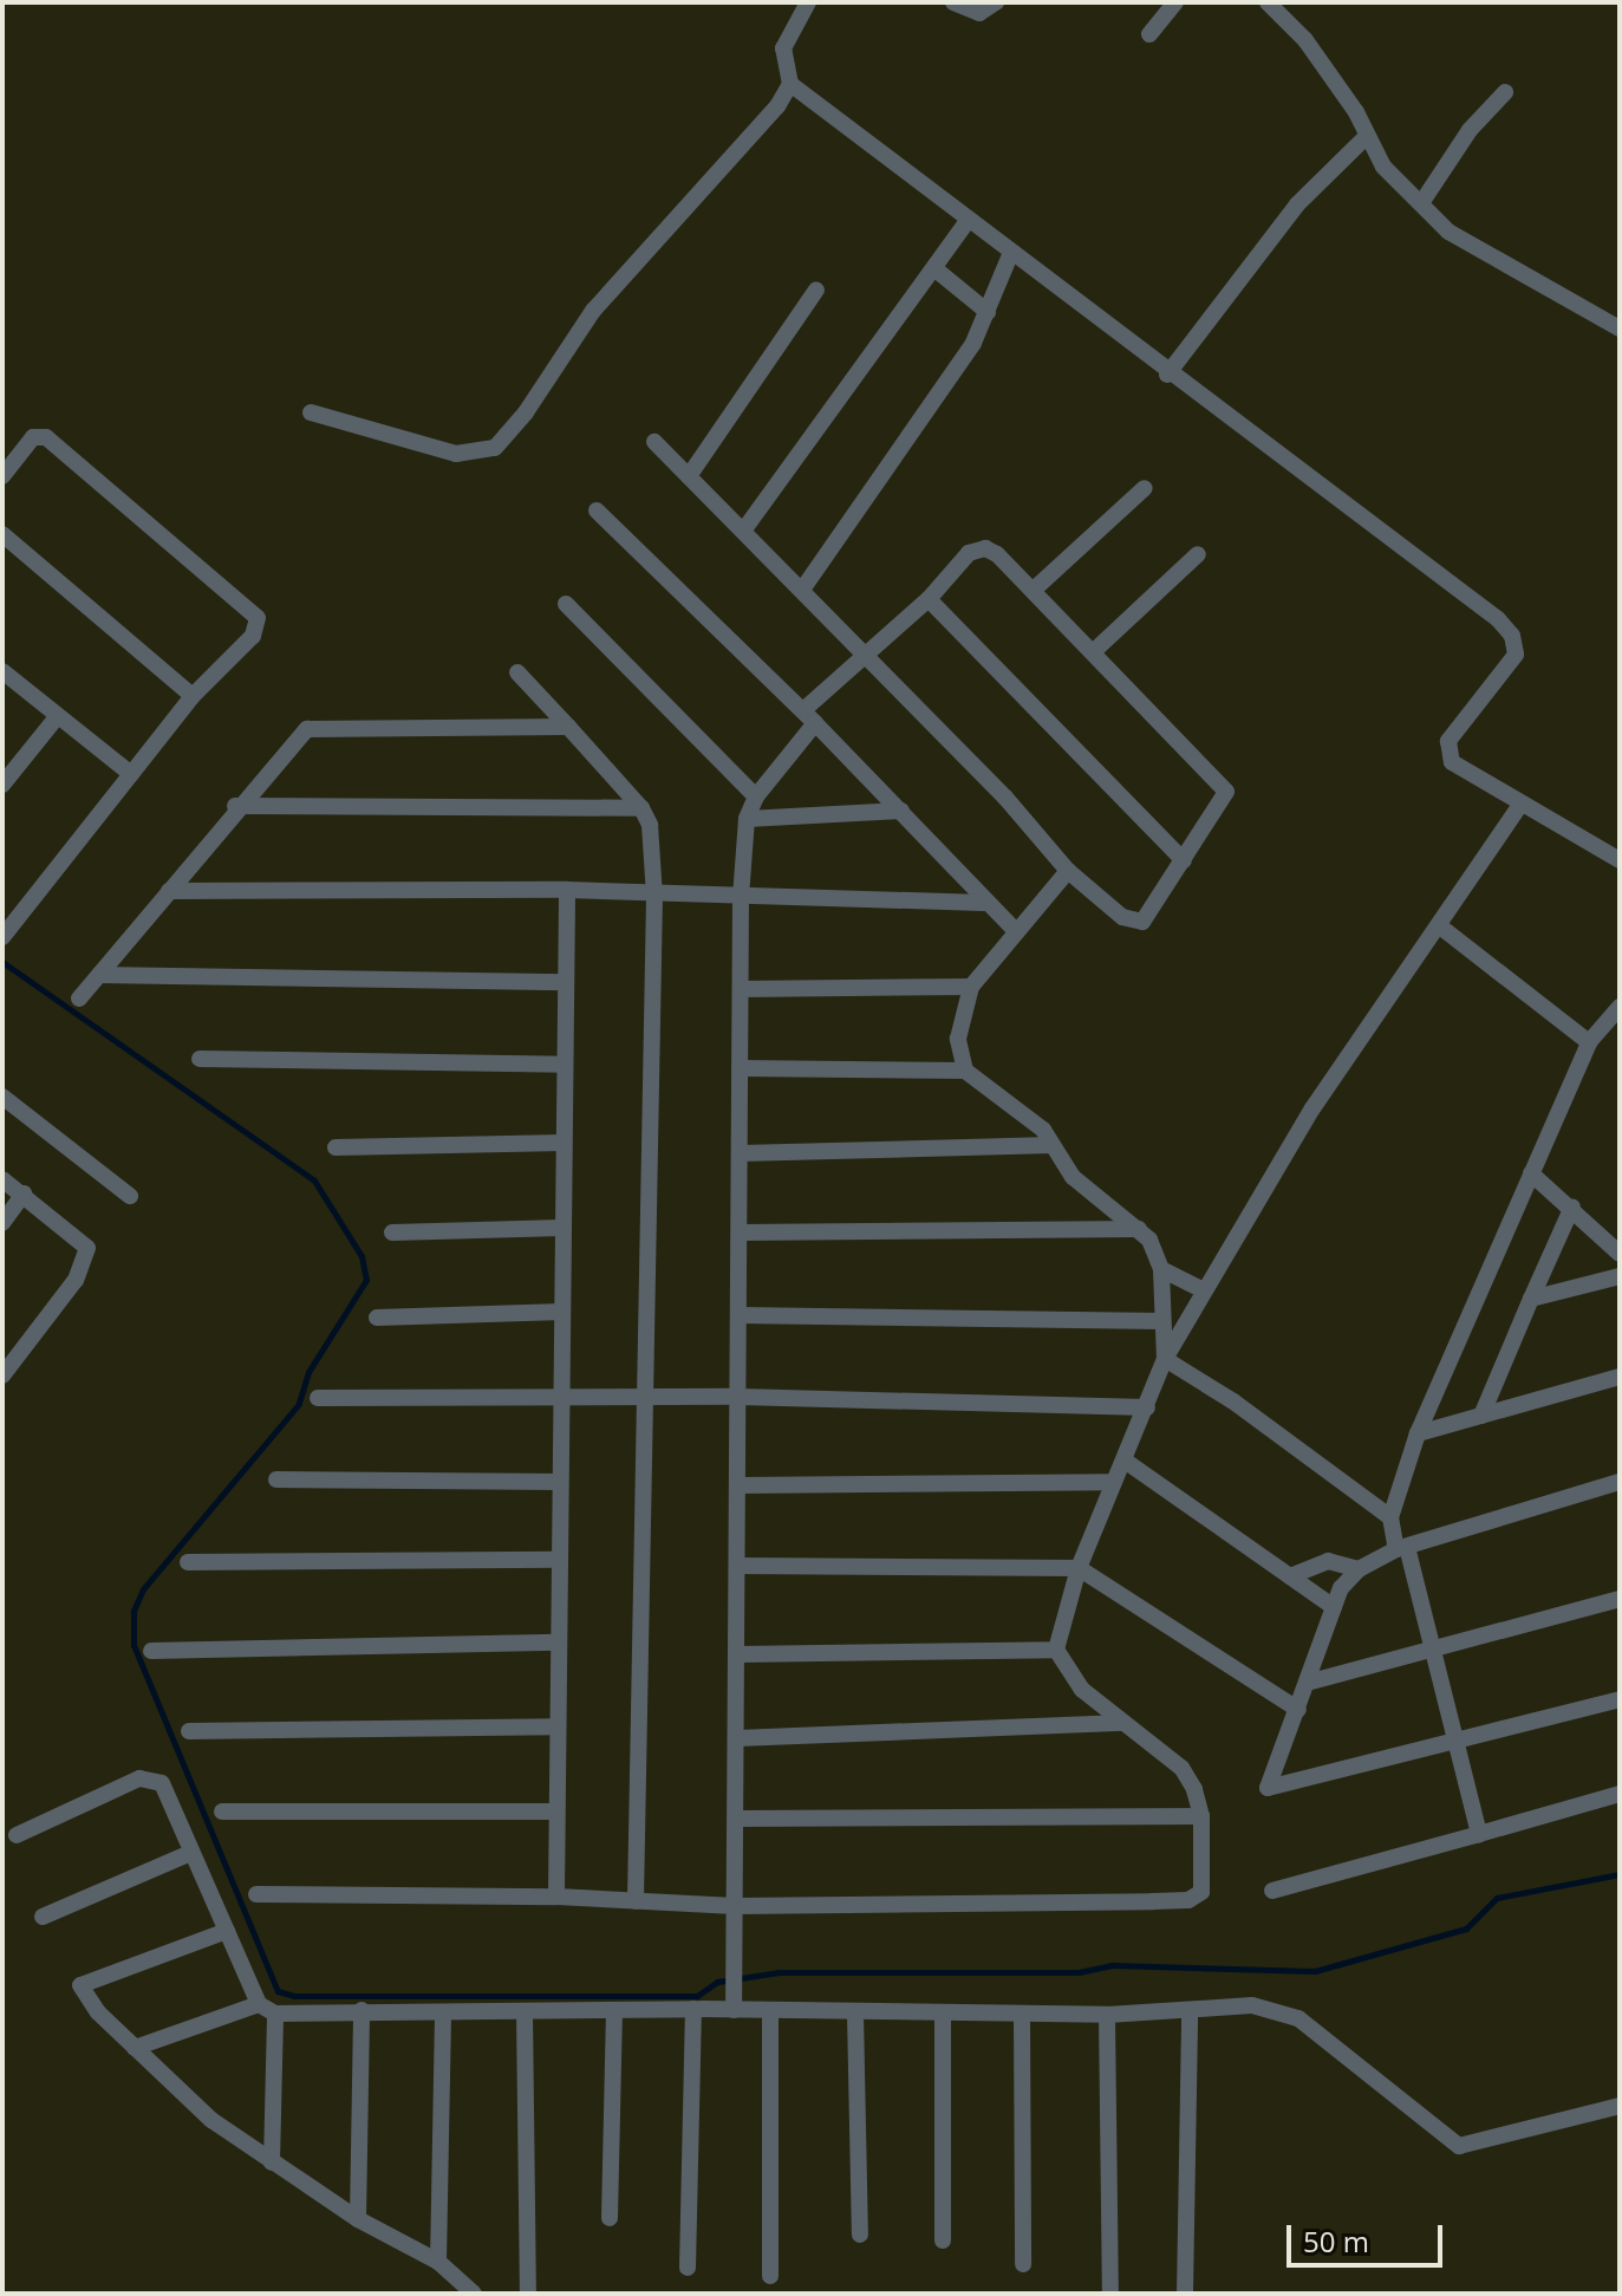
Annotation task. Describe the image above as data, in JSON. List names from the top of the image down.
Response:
{
  "scale_bar": "50 m"
}
